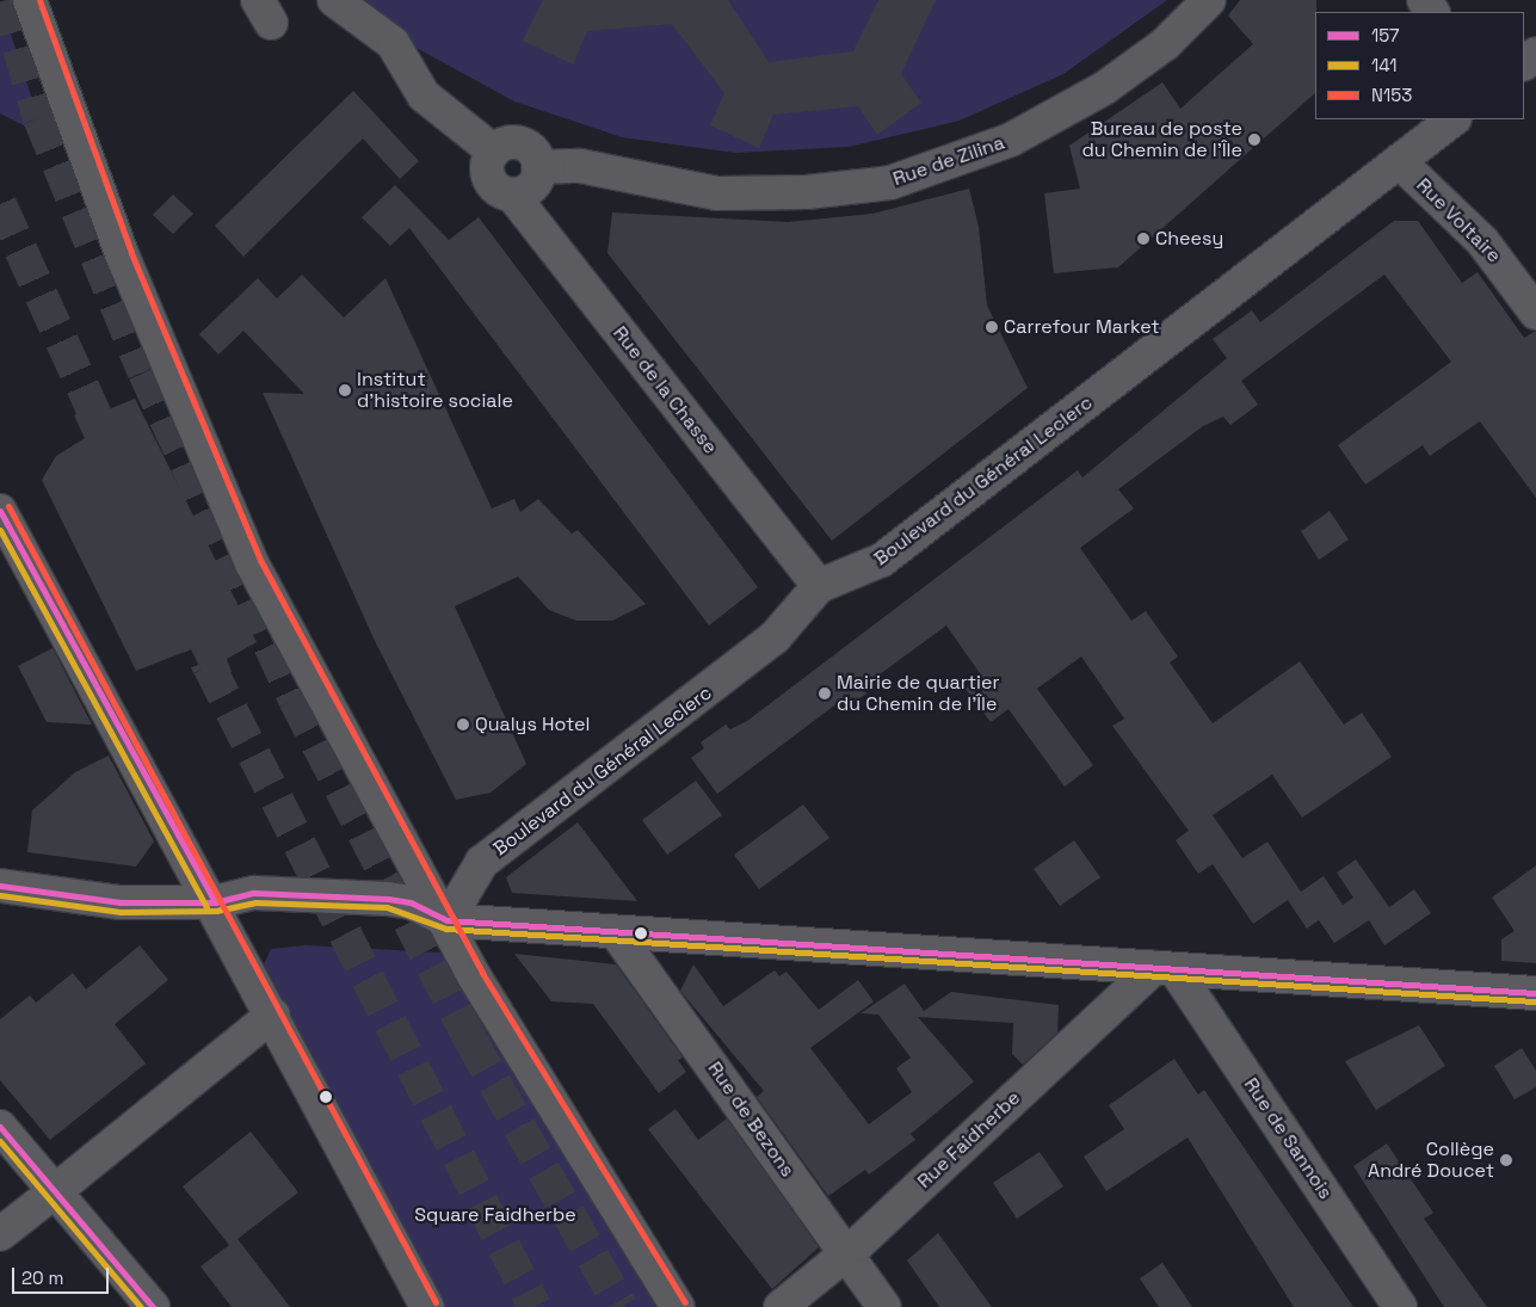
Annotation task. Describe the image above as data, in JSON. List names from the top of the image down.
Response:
{
  "streets": {
    "street": [
      "Rue de Zilina",
      "Rue Voltaire",
      "Rue de la Chasse",
      "Boulevard du Général Leclerc",
      "Rue de Bezons",
      "Rue de Sannois",
      "Rue Faidherbe"
    ]
  },
  "crossings": [
    ["Rue de Zilina", "Rue de la Chasse"],
    ["Rue Voltaire", "Boulevard du Général Leclerc"],
    ["Rue de la Chasse", "Boulevard du Général Leclerc"],
    ["Rue de Bezons", "Rue Faidherbe"],
    ["Rue de Sannois", "Rue Faidherbe"]
  ],
  "parks": ["Square Faidherbe"],
  "places": [
    "Bureau de poste du Chemin de l'Île",
    "Cheesy",
    "Carrefour Market",
    "Institut d'histoire sociale",
    "Mairie de quartier du Chemin de l'Île",
    "Qualys Hotel",
    "Collège André Doucet"
  ],
  "lines": ["transit line N153", "transit line 157", "transit line 141"],
  "legend": ["157", "141", "N153"],
  "scale_bar": "20 m"
}
